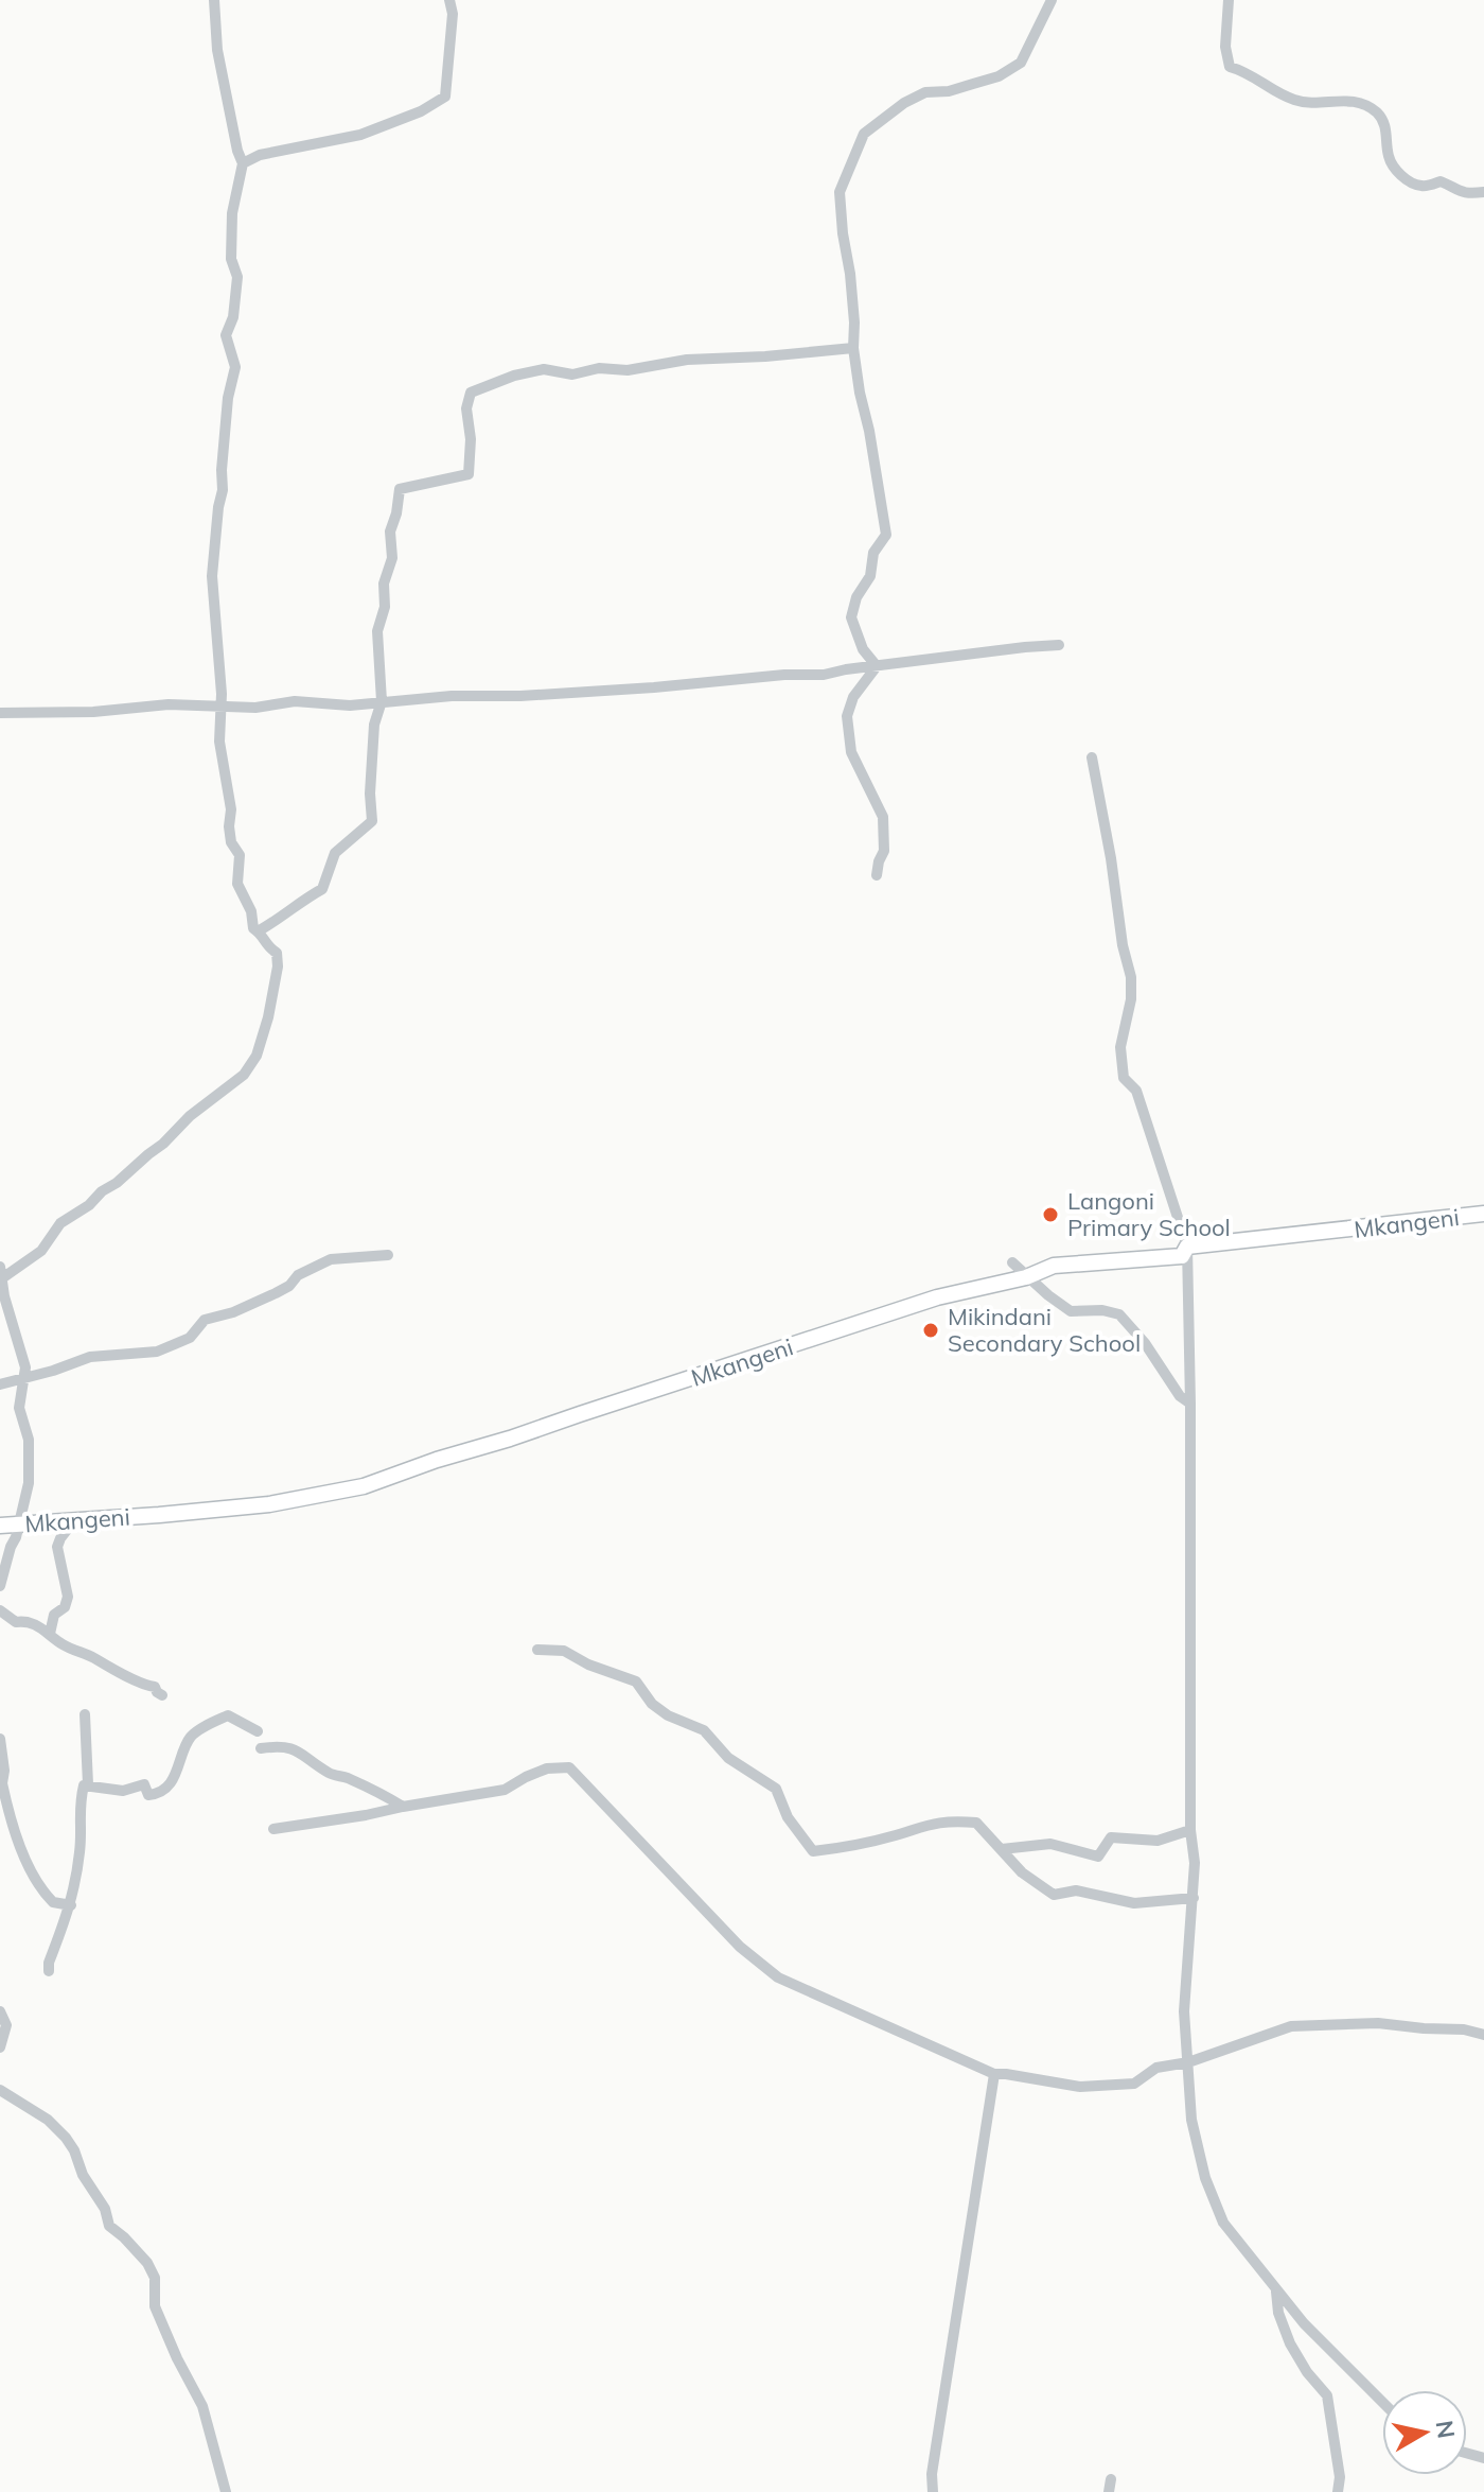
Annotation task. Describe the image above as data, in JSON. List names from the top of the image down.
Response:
{
  "streets": {
    "street": ["Mkangeni"]
  },
  "places": ["Langoni Primary School", "Mikindani Secondary School"],
  "north": "right"
}
